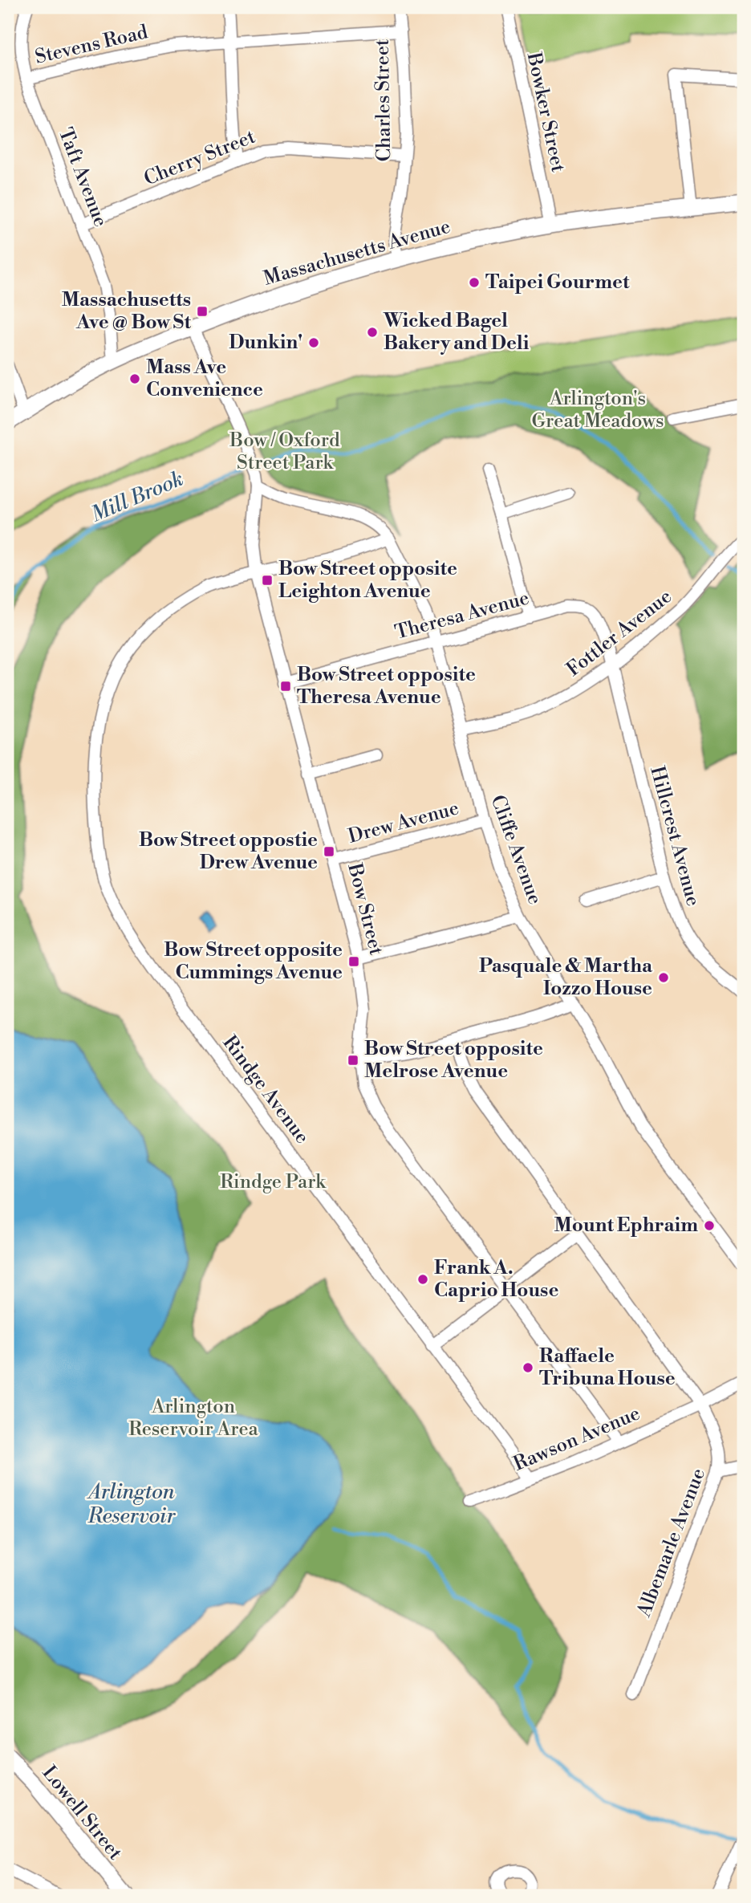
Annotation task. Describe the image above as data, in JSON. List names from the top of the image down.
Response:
{
  "streets": {
    "main road": ["Massachusetts Avenue", "Lowell Street"],
    "street": [
      "Stevens Road",
      "Charles Street",
      "Bowker Street",
      "Cherry Street",
      "Taft Avenue",
      "Theresa Avenue",
      "Fottler Avenue",
      "Drew Avenue",
      "Hillcrest Avenue",
      "Cliffe Avenue",
      "Bow Street",
      "Rindge Avenue",
      "Rawson Avenue",
      "Albemarle Avenue"
    ]
  },
  "crossings": [
    ["Stevens Road", "Charles Street"],
    ["Stevens Road", "Taft Avenue"],
    ["Charles Street", "Cherry Street"],
    ["Charles Street", "Massachusetts Avenue"],
    ["Bowker Street", "Massachusetts Avenue"],
    ["Cherry Street", "Taft Avenue"],
    ["Taft Avenue", "Massachusetts Avenue"],
    ["Massachusetts Avenue", "Bow Street"],
    ["Theresa Avenue", "Fottler Avenue"],
    ["Theresa Avenue", "Hillcrest Avenue"],
    ["Theresa Avenue", "Cliffe Avenue"],
    ["Theresa Avenue", "Bow Street"],
    ["Fottler Avenue", "Hillcrest Avenue"],
    ["Fottler Avenue", "Cliffe Avenue"],
    ["Drew Avenue", "Cliffe Avenue"],
    ["Drew Avenue", "Bow Street"],
    ["Cliffe Avenue", "Bow Street"],
    ["Cliffe Avenue", "Rindge Avenue"],
    ["Bow Street", "Rindge Avenue"],
    ["Bow Street", "Rawson Avenue"],
    ["Rindge Avenue", "Rawson Avenue"],
    ["Rawson Avenue", "Albemarle Avenue"]
  ],
  "water": ["Mill Brook", "Arlington Reservoir"],
  "parks": [
    "Arlington's Great Meadows",
    "Bow / Oxford Street Park",
    "Rindge Park",
    "Arlington Reservoir Area"
  ],
  "places": {
    "other": [
      "Taipei Gourmet",
      "Wicked Bagel Bakery and Deli",
      "Dunkin'",
      "Mass Ave Convenience",
      "Pasquale & Martha Iozzo House",
      "Mount Ephraim",
      "Frank A. Caprio House",
      "Raffaele Tribuna House"
    ],
    "transit": [
      "Massachusetts Ave @ Bow St",
      "Bow Street opposite Leighton Avenue",
      "Bow Street opposite Theresa Avenue",
      "Bow Street oppostie Drew Avenue",
      "Bow Street opposite Cummings Avenue",
      "Bow Street opposite Melrose Avenue"
    ]
  }
}
